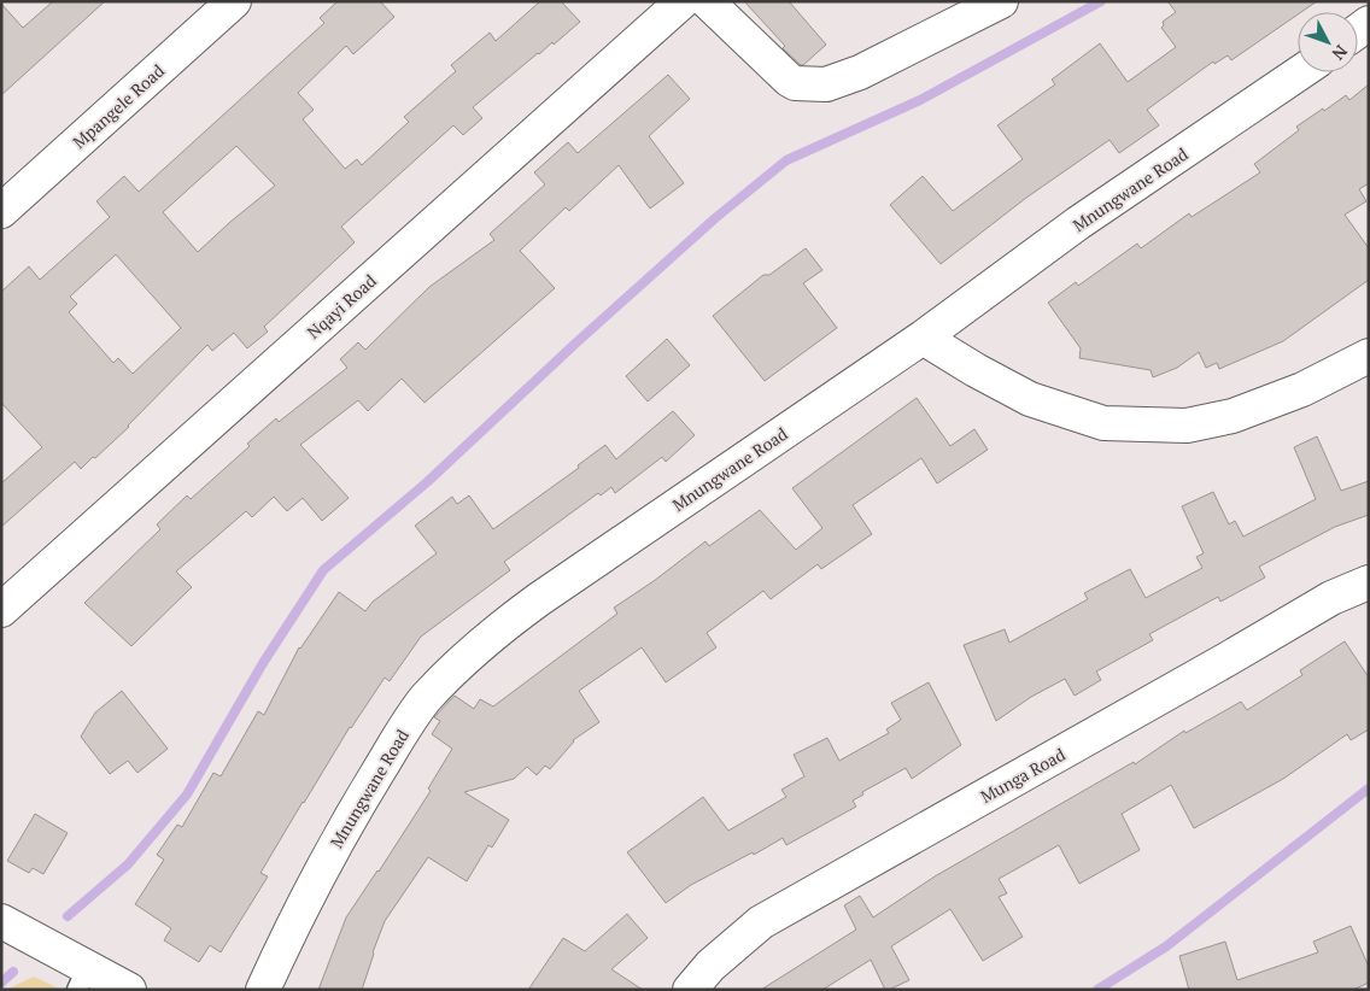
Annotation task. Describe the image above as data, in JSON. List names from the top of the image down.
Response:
{
  "streets": {
    "street": [
      "Mpangele Road",
      "Mnungwane Road",
      "Nqayi Road",
      "Munga Road"
    ]
  },
  "north": "bottom right"
}
